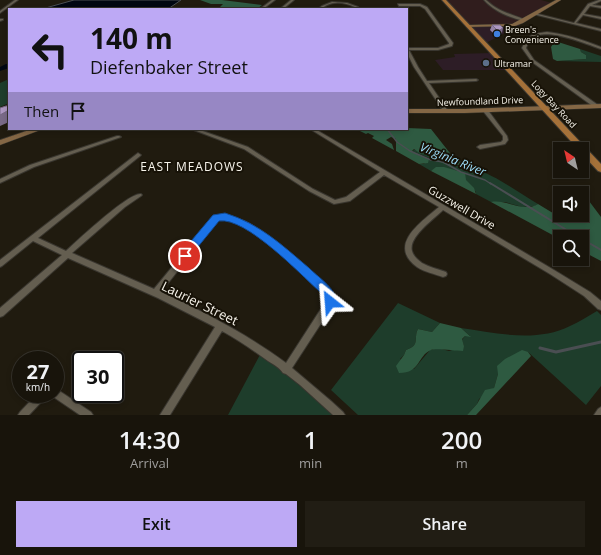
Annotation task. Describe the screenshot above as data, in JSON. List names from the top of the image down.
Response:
{
  "streets": {
    "main road": ["Logy Bay Road"],
    "street": ["Newfoundland Drive", "Guzzwell Drive", "Laurier Street"]
  },
  "crossings": [
    ["Newfoundland Drive", "Logy Bay Road"]
  ],
  "districts": ["EAST MEADOWS"],
  "water": ["Virginia River"],
  "places": ["Breen's Convenience", "Ultramar"],
  "north": "top left",
  "page": {
    "turn": ["140 m", "Diefenbaker Street"],
    "then": "Then",
    "speed": "27 km/h",
    "limit": "30",
    "eta": [
      "14:30",
      "Arrival",
      "1",
      "min",
      "200",
      "m"
    ],
    "buttons": ["Exit", "Share"]
  }
}
